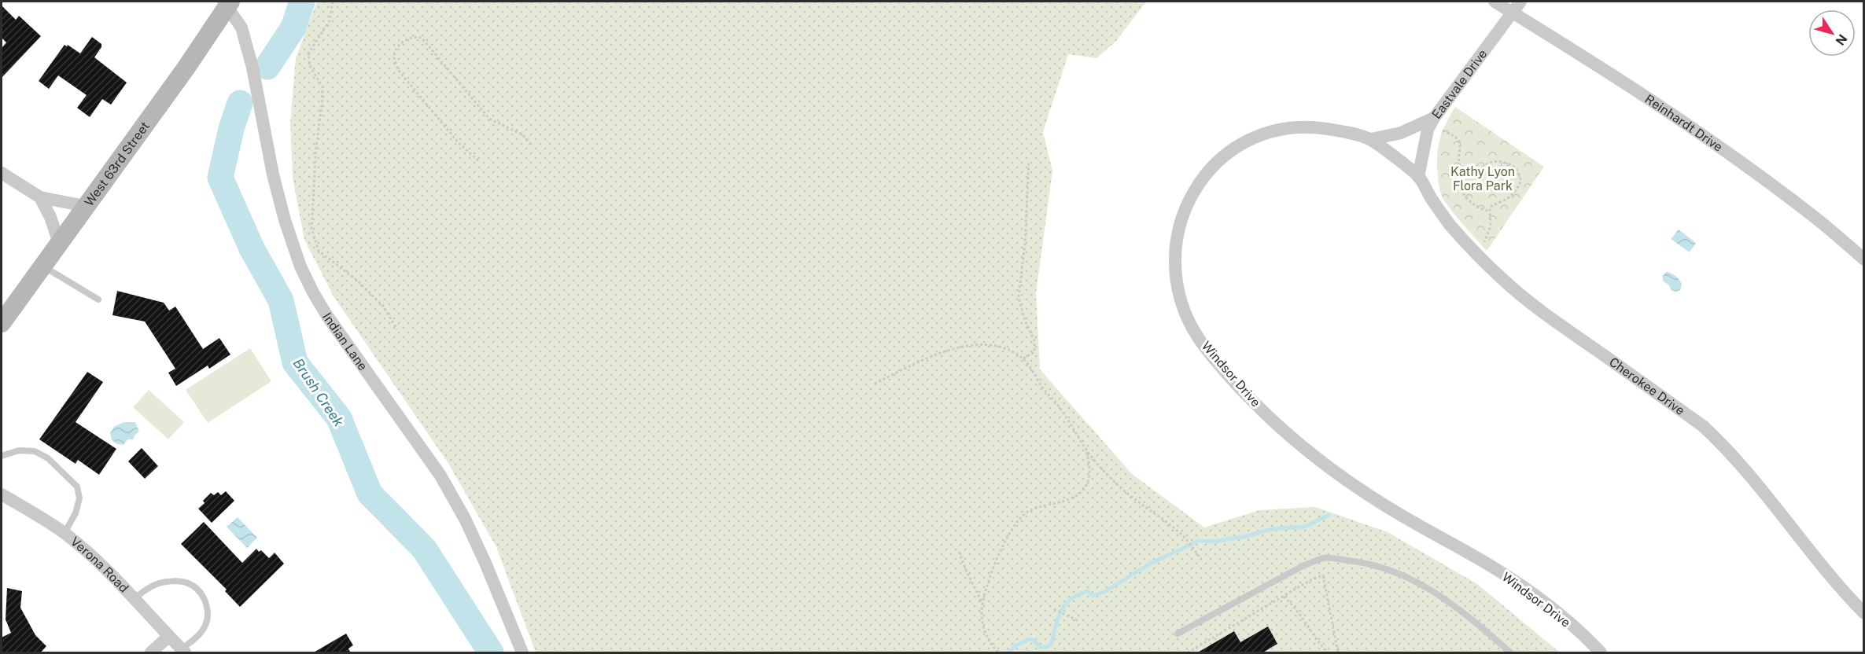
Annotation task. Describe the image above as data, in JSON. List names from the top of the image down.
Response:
{
  "streets": {
    "main road": ["West 63rd Street"],
    "street": [
      "Eastvale Drive",
      "Reinhardt Drive",
      "Indian Lane",
      "Windsor Drive",
      "Cherokee Drive",
      "Verona Road"
    ]
  },
  "crossings": [
    ["Eastvale Drive", "Reinhardt Drive"],
    ["Eastvale Drive", "Windsor Drive"],
    ["Eastvale Drive", "Cherokee Drive"],
    ["West 63rd Street", "Indian Lane"],
    ["Windsor Drive", "Cherokee Drive"]
  ],
  "water": ["Brush Creek"],
  "parks": ["Kathy Lyon Flora Park"],
  "north": "bottom right"
}
